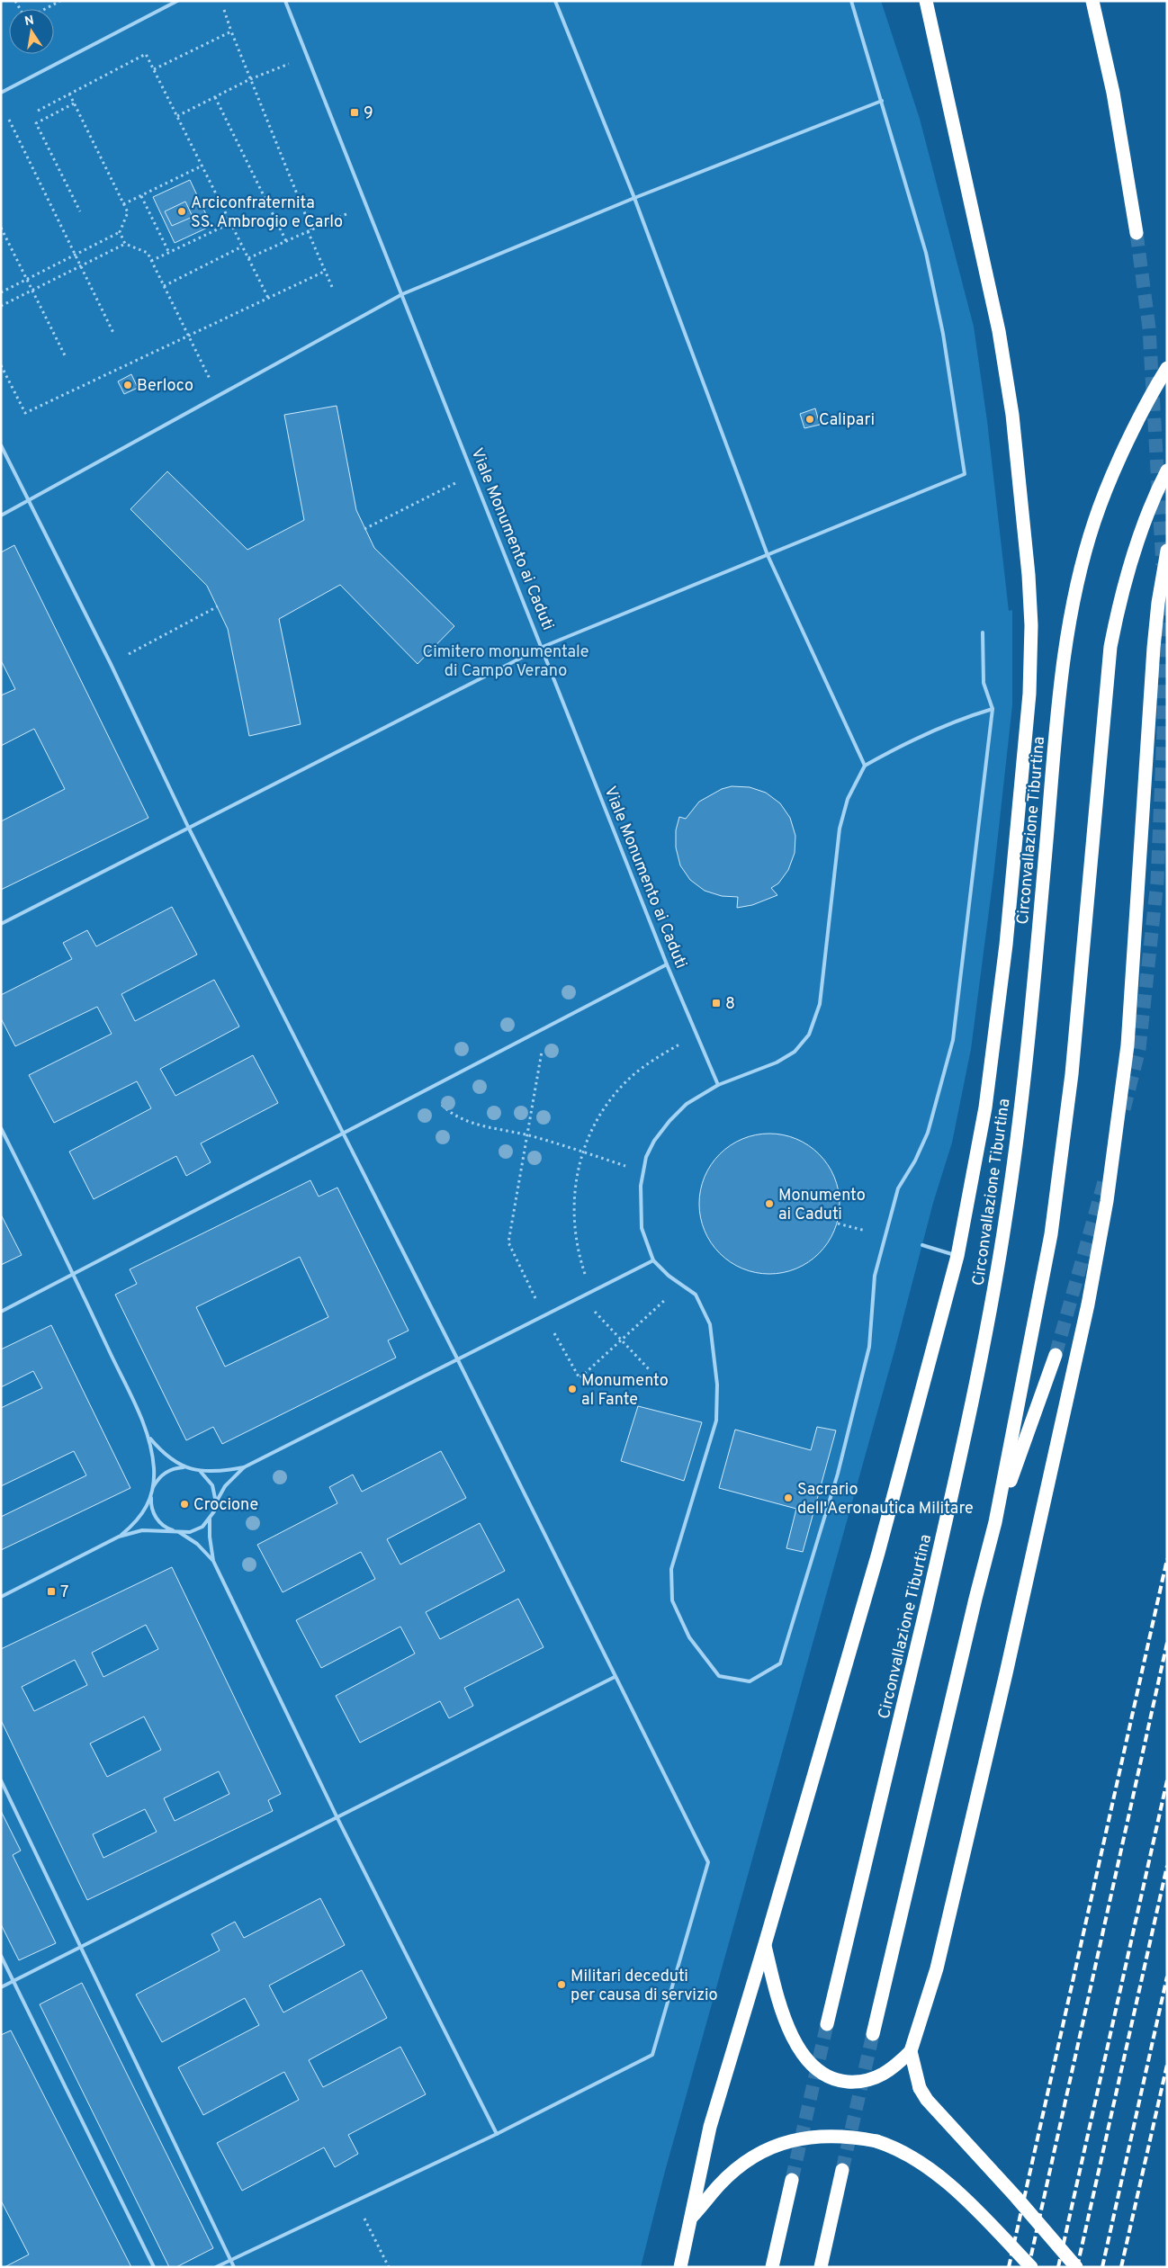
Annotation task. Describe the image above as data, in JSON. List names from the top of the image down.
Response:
{
  "streets": {
    "highway": ["Circonvallazione Tiburtina"],
    "lane": ["Viale Monumento ai Caduti"]
  },
  "parks": ["Cimitero monumentale di Campo Verano"],
  "places": {
    "transit": ["9", "8", "7"],
    "other": [
      "Arciconfraternita SS. Ambrogio e Carlo",
      "Berloco",
      "Calipari",
      "Monumento ai Caduti",
      "Monumento al Fante",
      "Sacrario dell'Aeronautica Militare",
      "Crocione",
      "Militari deceduti per causa di servizio"
    ]
  },
  "north": "top"
}
